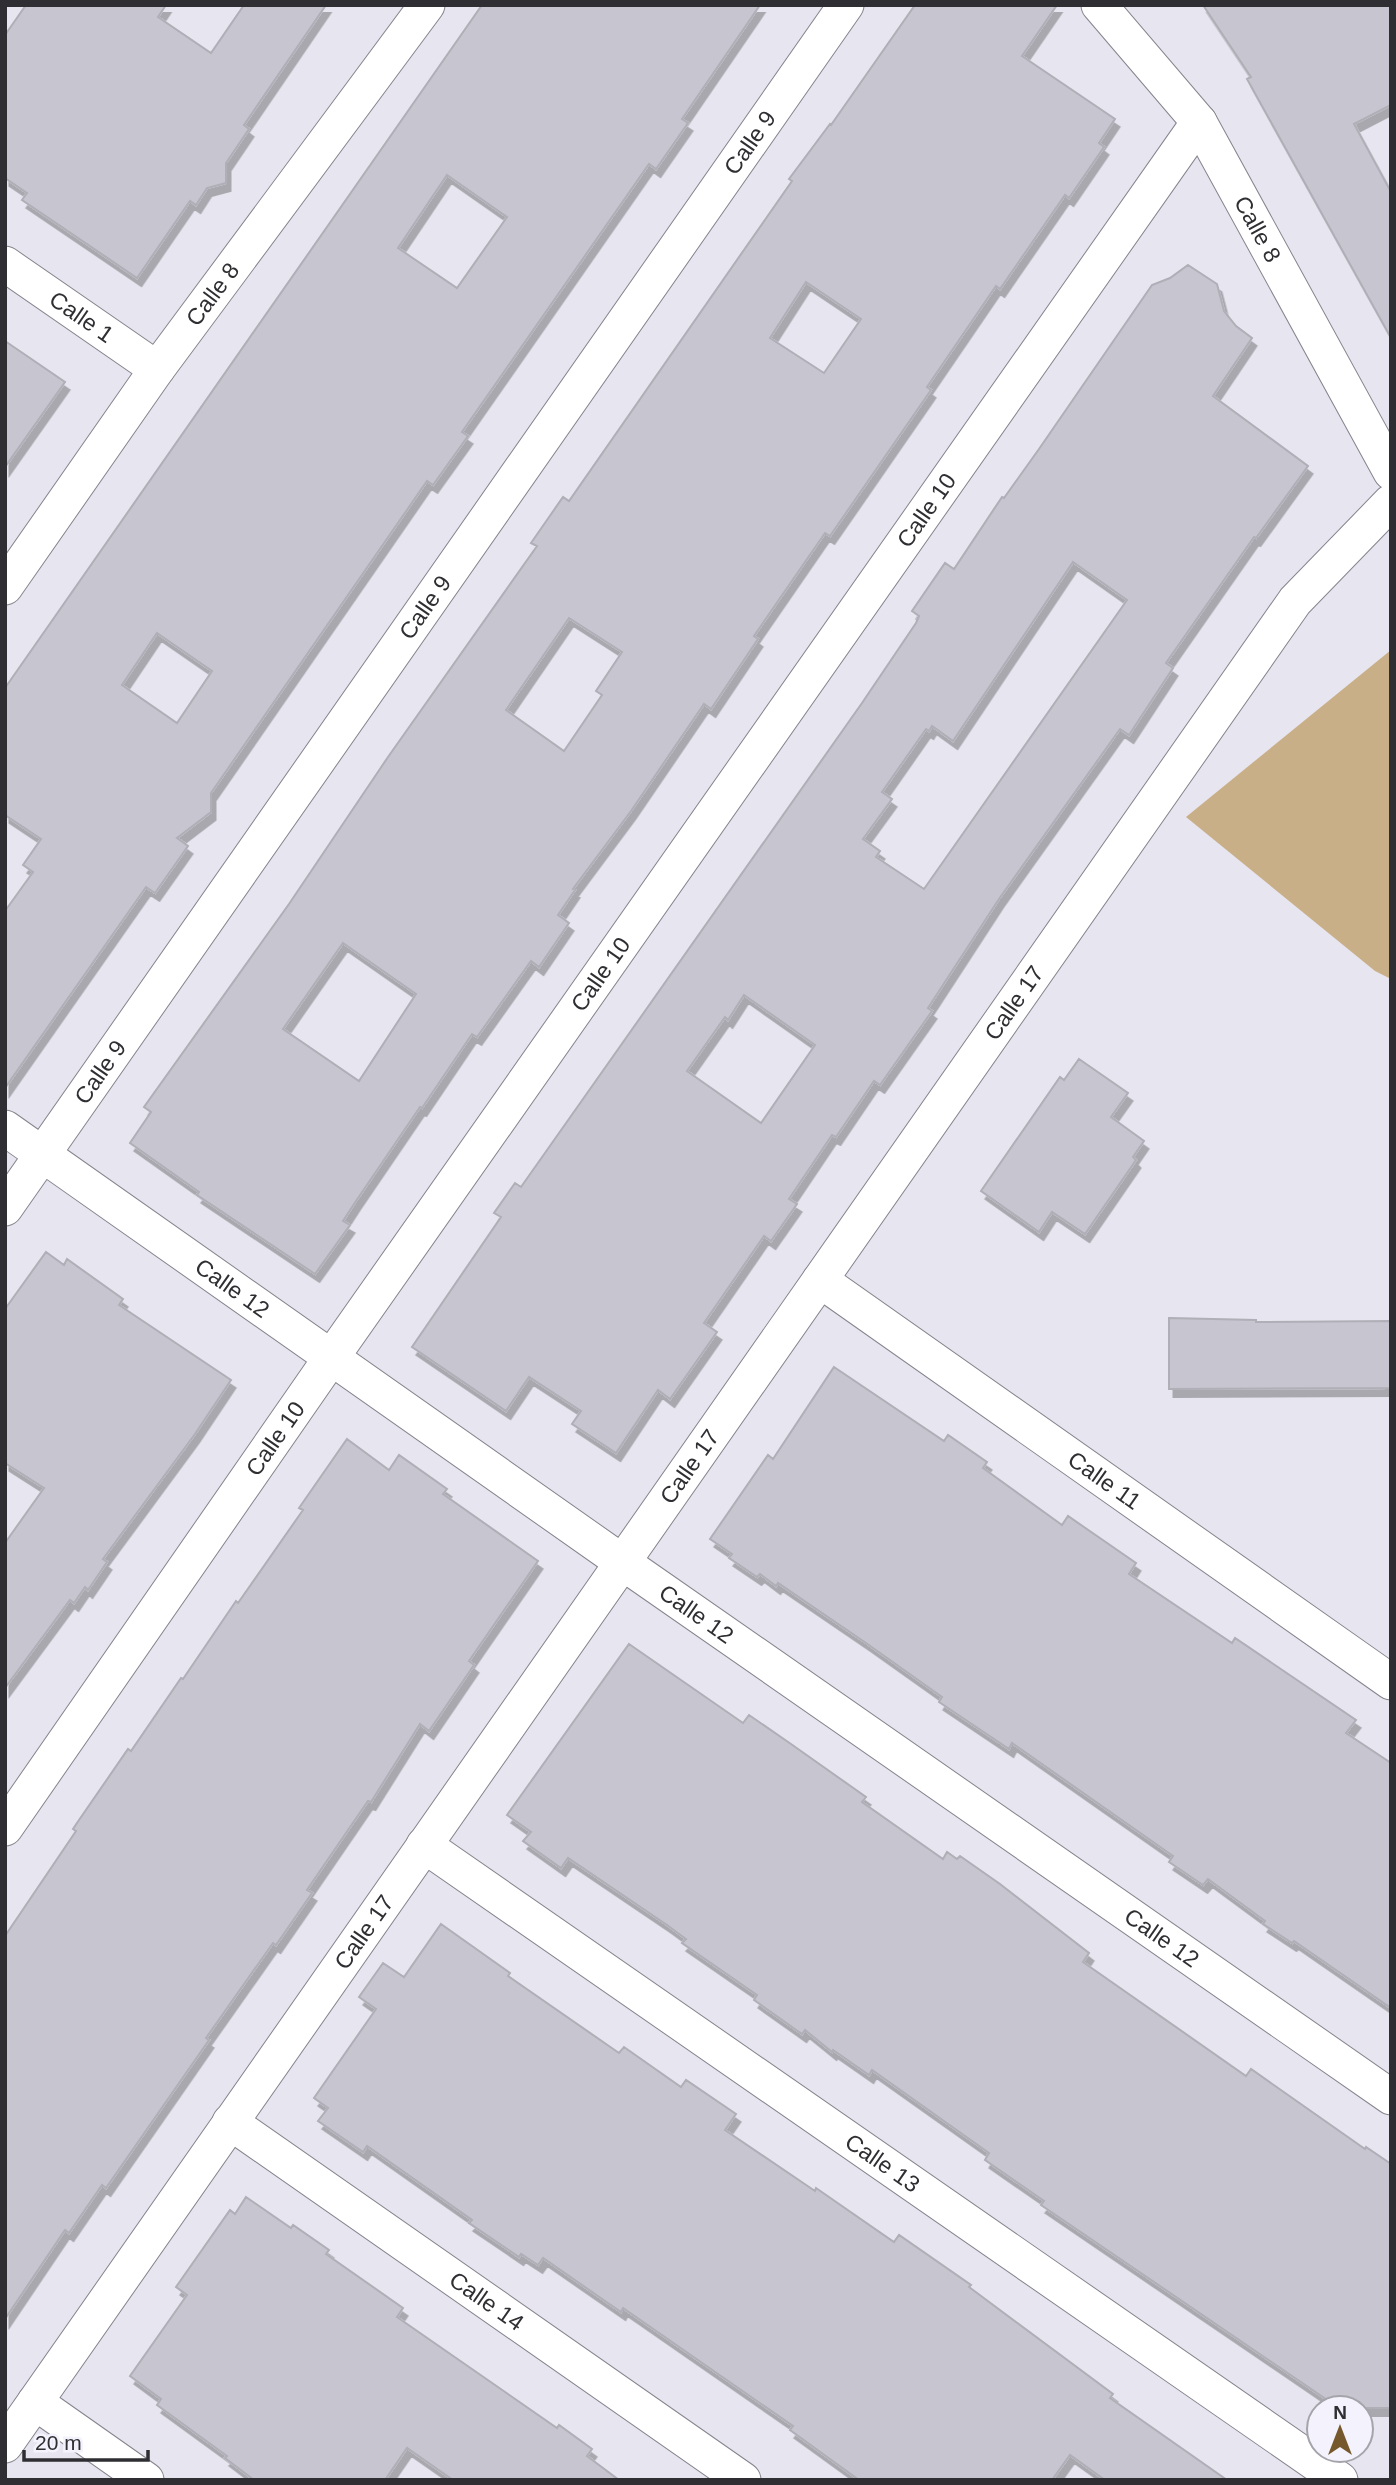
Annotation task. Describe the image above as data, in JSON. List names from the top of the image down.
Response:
{
  "streets": {
    "street": [
      "Calle 9",
      "Calle 8",
      "Calle 1",
      "Calle 10",
      "Calle 17",
      "Calle 12",
      "Calle 11",
      "Calle 13",
      "Calle 14"
    ]
  },
  "crossings": [
    ["Calle 9", "Calle 12"],
    ["Calle 8", "Calle 1"],
    ["Calle 8", "Calle 10"],
    ["Calle 10", "Calle 12"],
    ["Calle 17", "Calle 12"],
    ["Calle 17", "Calle 11"],
    ["Calle 17", "Calle 13"],
    ["Calle 17", "Calle 14"]
  ],
  "scale_bar": "20 m",
  "north": "top"
}
